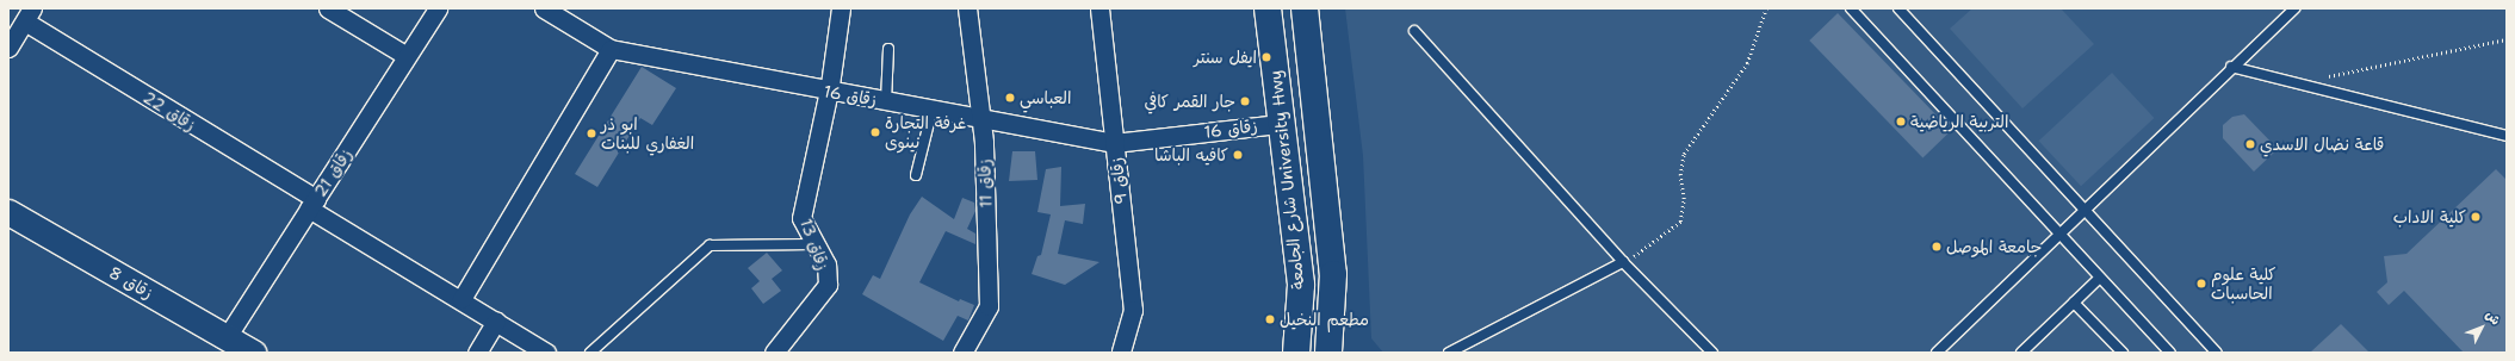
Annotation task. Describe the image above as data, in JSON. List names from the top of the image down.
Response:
{
  "streets": {
    "main road": ["شارع الجامعة University Hwy"],
    "street": [
      "زقاق 16",
      "زقاق 22",
      "زقاق 21",
      "زقاق 9",
      "زقاق 11",
      "زقاق 13",
      "زقاق 8"
    ]
  },
  "crossings": [
    ["زقاق 16", "شارع الجامعة University Hwy"],
    ["زقاق 16", "زقاق 9"],
    ["زقاق 16", "زقاق 11"],
    ["زقاق 16", "زقاق 13"],
    ["زقاق 22", "زقاق 21"],
    ["زقاق 21", "زقاق 8"]
  ],
  "places": [
    "ايفل سنتر",
    "العباسي",
    "جار القمر كافي",
    "التربية الرياضية",
    "غرفة التجارة نينوى",
    "ابو ذر الغفاري للبنات",
    "قاعة نضال الاسدي",
    "كافيه الباشا",
    "كلية الاداب",
    "جامعة الموصل",
    "كلية علوم الحاسبات",
    "مطعم النخيل"
  ],
  "north": "top right"
}
